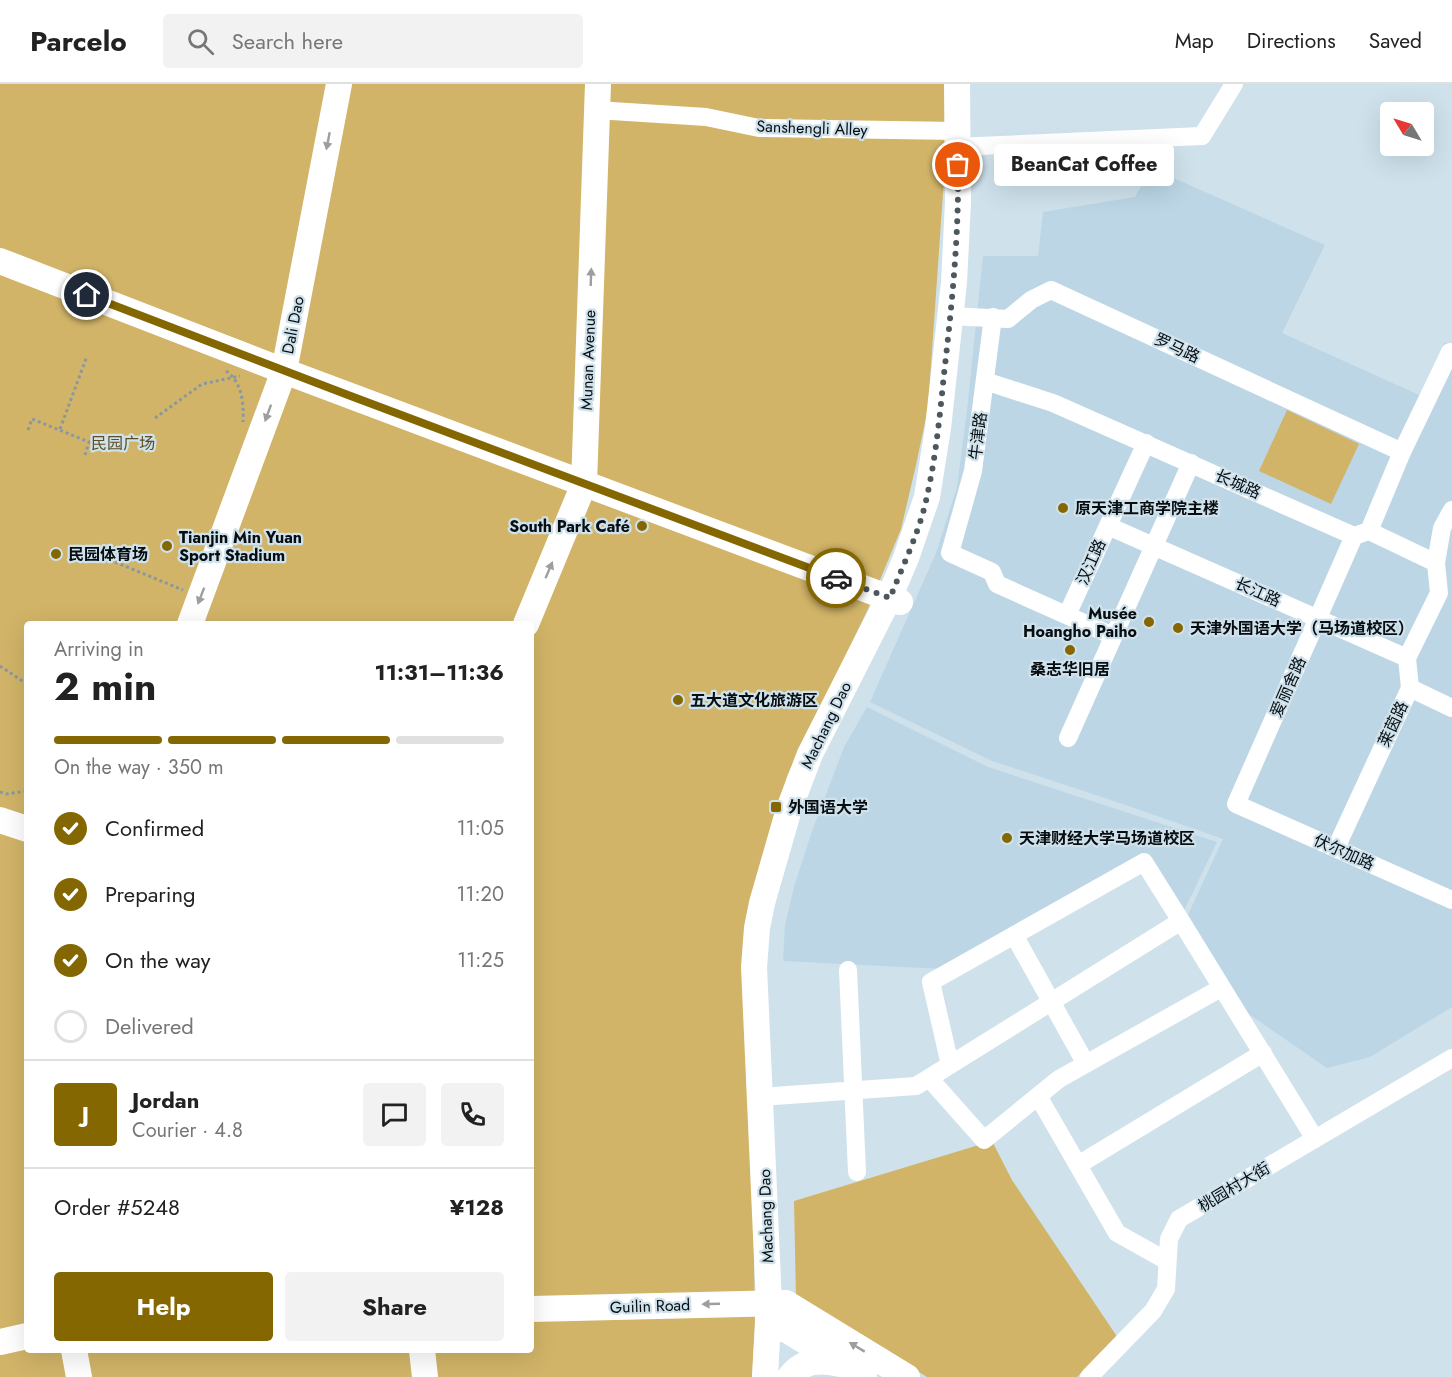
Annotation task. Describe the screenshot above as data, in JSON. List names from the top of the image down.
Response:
{
  "streets": {
    "main road": [
      "Dali Dao",
      "Munan Avenue",
      "Machang Dao",
      "Guilin Road"
    ],
    "street": [
      "Sanshengli Alley",
      "罗马路",
      "牛津路",
      "长城路",
      "汉江路",
      "长江路",
      "爱丽舍路",
      "莱茵路",
      "伏尔加路",
      "桃园村大街"
    ]
  },
  "crossings": [
    ["Sanshengli Alley", "Munan Avenue"],
    ["Sanshengli Alley", "Machang Dao"],
    ["罗马路", "牛津路"],
    ["罗马路", "爱丽舍路"],
    ["罗马路", "Machang Dao"],
    ["牛津路", "长城路"],
    ["牛津路", "汉江路"],
    ["长城路", "汉江路"],
    ["长城路", "爱丽舍路"],
    ["汉江路", "长江路"],
    ["长江路", "爱丽舍路"],
    ["长江路", "莱茵路"],
    ["爱丽舍路", "伏尔加路"],
    ["莱茵路", "伏尔加路"],
    ["Machang Dao", "Guilin Road"]
  ],
  "one_way": ["Dali Dao", "Munan Avenue", "Guilin Road"],
  "parks": ["民园广场"],
  "places": {
    "other": [
      "BeanCat Coffee",
      "原天津工商学院主楼",
      "South Park Café",
      "Tianjin Min Yuan Sport Stadium",
      "民园体育场",
      "Musée Hoangho Paiho",
      "天津外国语大学（马场道校区）",
      "桑志华旧居",
      "五大道文化旅游区",
      "天津财经大学马场道校区"
    ],
    "transit": ["外国语大学"]
  },
  "north": "top left",
  "page": {
    "header": "Parcelo",
    "search": "Search here",
    "nav": ["Map", "Directions", "Saved"],
    "bubble": "BeanCat Coffee",
    "heading": ["2 min", "Arriving in", "11:31–11:36"],
    "panel": [
      "Jordan",
      "Courier · 4.8",
      "Order #5248",
      "¥128"
    ],
    "bar": "On the way · 350 m",
    "list": [
      ["Confirmed", "11:05"],
      ["Preparing", "11:20"],
      ["On the way", "11:25"],
      "Delivered"
    ],
    "round": "J",
    "buttons": ["Help", "Share"]
  }
}
